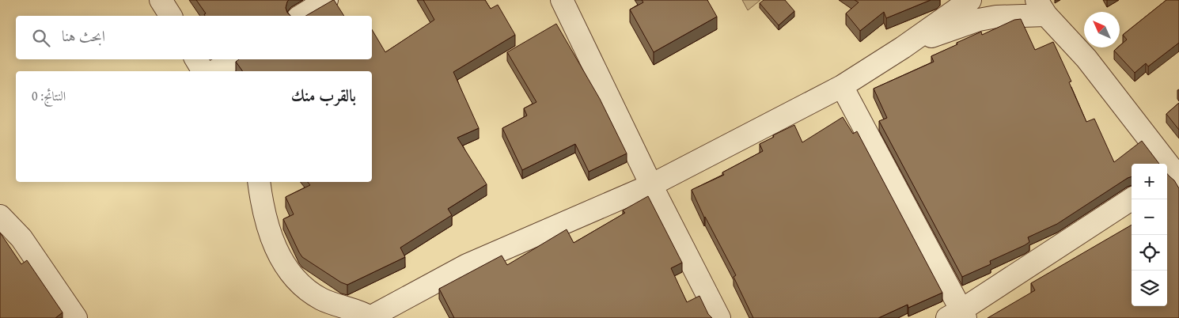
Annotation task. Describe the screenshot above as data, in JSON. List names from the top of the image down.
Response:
{
  "north": "top left",
  "page": {
    "search": "ابحث هنا",
    "heading": ["بالقرب منك", "النتائج: 0"],
    "map_buttons": ["+", "−"]
  }
}
